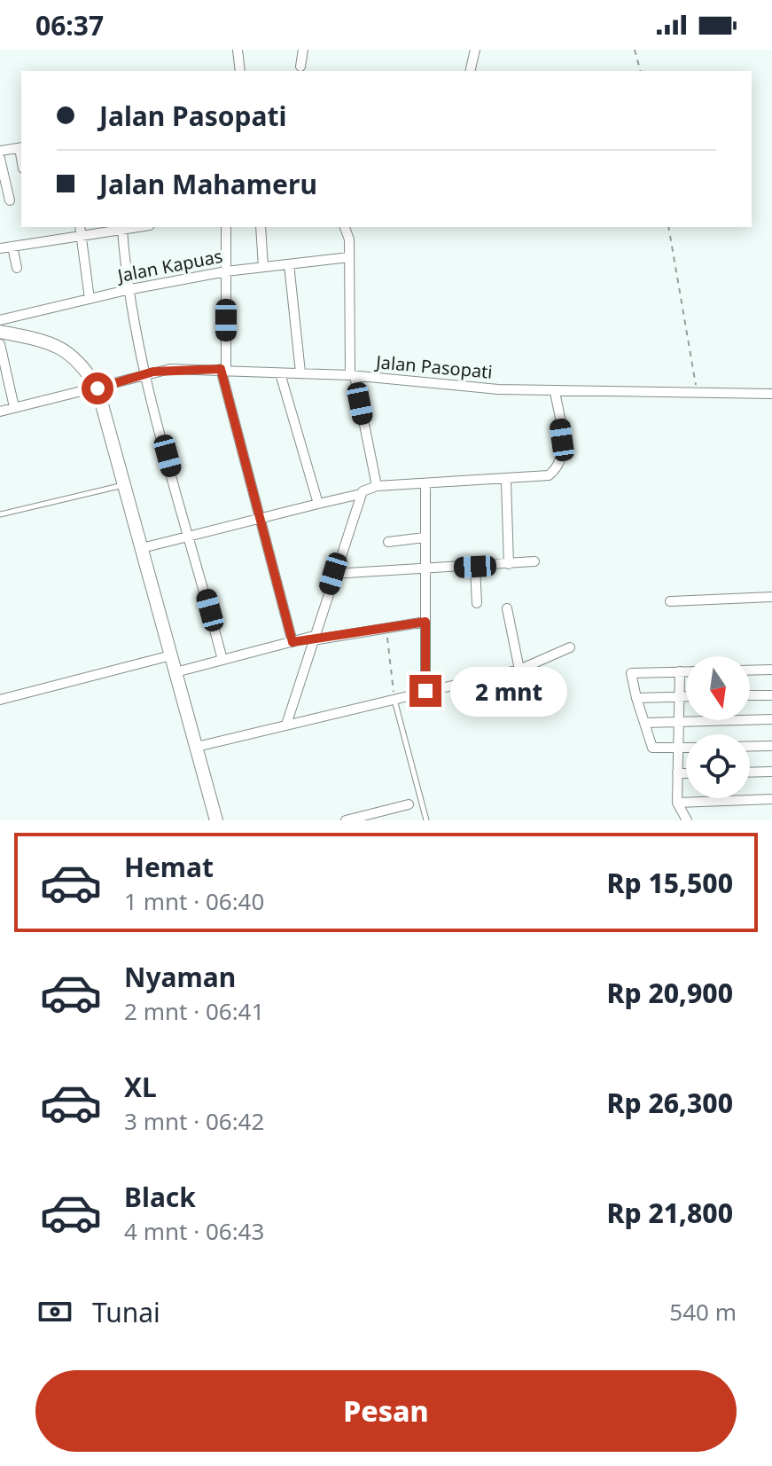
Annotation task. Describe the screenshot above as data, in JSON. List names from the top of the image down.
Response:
{
  "streets": {
    "street": ["Jalan Kapuas", "Jalan Pasopati"]
  },
  "north": "bottom",
  "page": {
    "status": "06:37",
    "banner": ["Jalan Pasopati", "Jalan Mahameru"],
    "bubble": "2 mnt",
    "list": [
      {
        "name": "Hemat",
        "note": "1 mnt · 06:40",
        "value": "Rp 15,500"
      },
      {
        "name": "Nyaman",
        "note": "2 mnt · 06:41",
        "value": "Rp 20,900"
      },
      {
        "name": "XL",
        "note": "3 mnt · 06:42",
        "value": "Rp 26,300"
      },
      {
        "name": "Black",
        "note": "4 mnt · 06:43",
        "value": "Rp 21,800"
      }
    ],
    "pay": ["Tunai", "540 m"],
    "buttons": "Pesan"
  }
}
